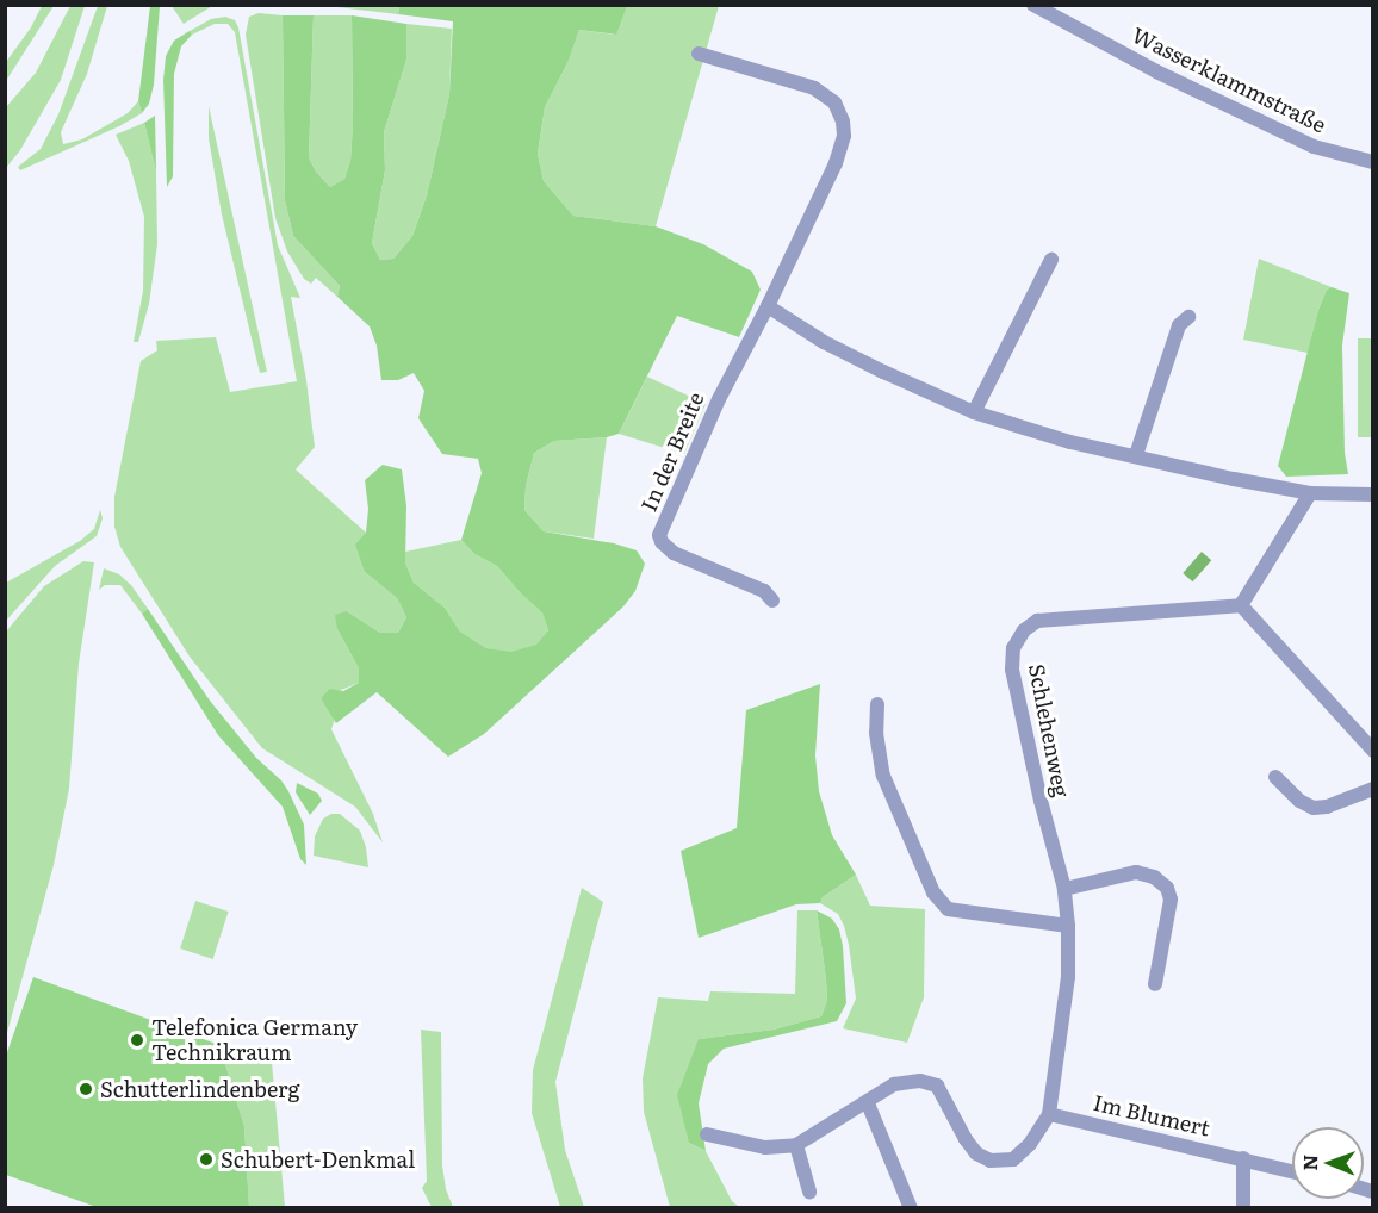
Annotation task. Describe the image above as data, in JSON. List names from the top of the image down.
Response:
{
  "streets": {
    "street": [
      "Wasserklammstraße",
      "In der Breite",
      "Schlehenweg",
      "Im Blumert"
    ]
  },
  "places": ["Telefonica Germany Technikraum", "Schutterlindenberg", "Schubert-Denkmal"],
  "north": "left"
}
